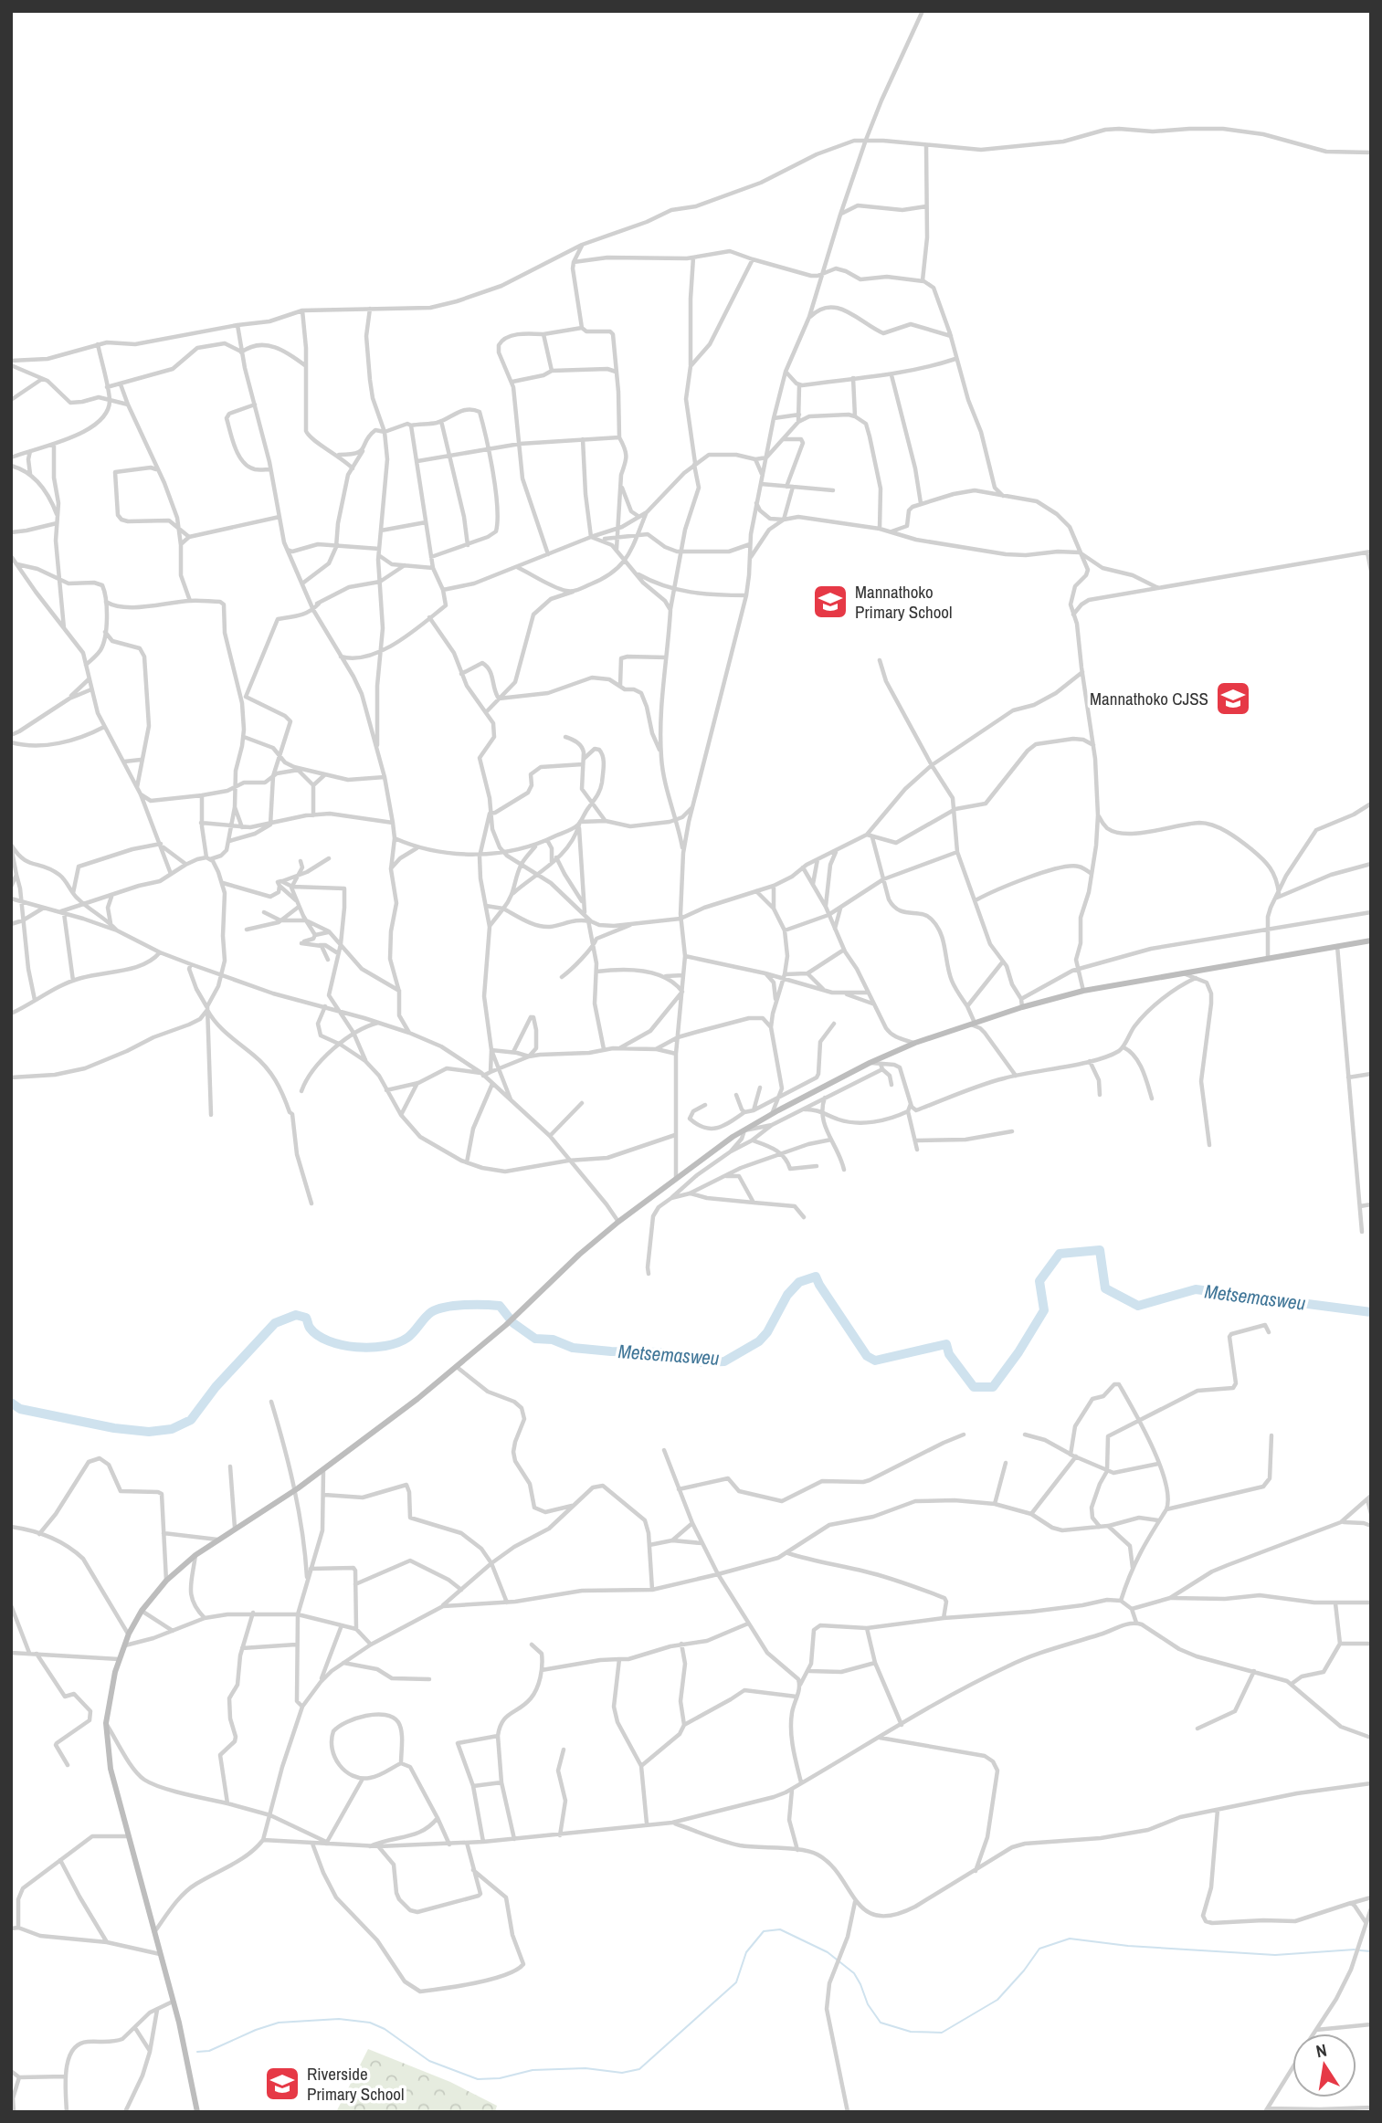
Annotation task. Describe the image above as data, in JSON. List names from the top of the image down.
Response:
{
  "water": ["Metsemasweu"],
  "places": {
    "school or university": ["Mannathoko Primary School", "Mannathoko CJSS", "Riverside Primary School"]
  },
  "north": "top"
}
